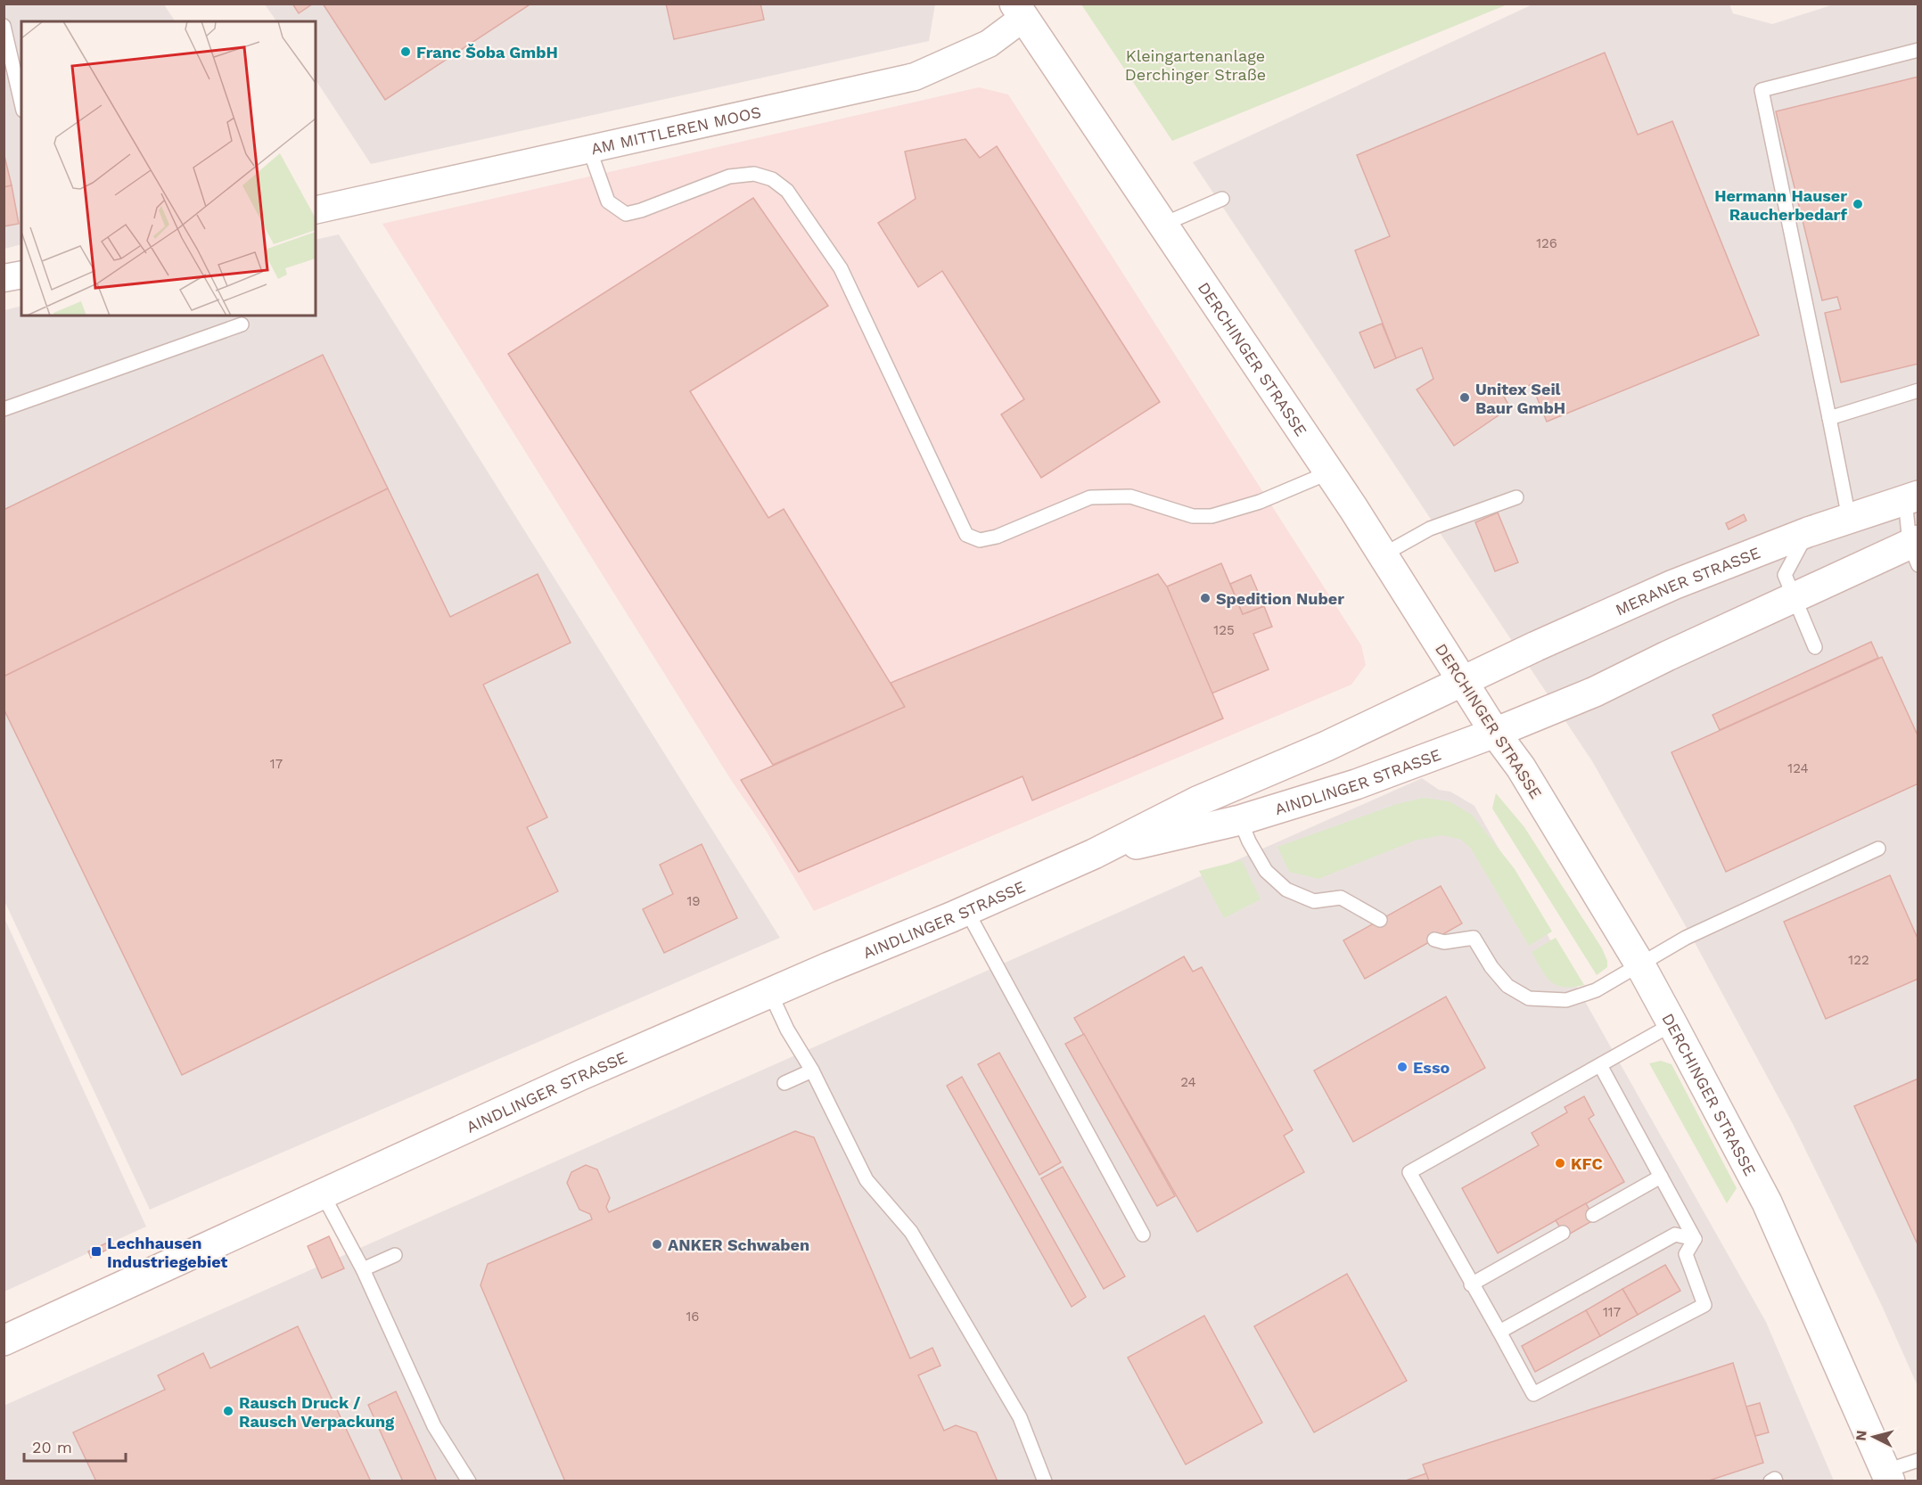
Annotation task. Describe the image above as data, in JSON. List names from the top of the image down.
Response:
{
  "streets": {
    "main road": ["DERCHINGER STRASSE", "MERANER STRASSE", "AINDLINGER STRASSE"],
    "street": ["AM MITTLEREN MOOS"]
  },
  "crossings": [
    ["AM MITTLEREN MOOS", "DERCHINGER STRASSE"],
    ["DERCHINGER STRASSE", "MERANER STRASSE"],
    ["DERCHINGER STRASSE", "AINDLINGER STRASSE"],
    ["MERANER STRASSE", "AINDLINGER STRASSE"]
  ],
  "parks": ["Kleingartenanlage Derchinger Straße"],
  "places": {
    "other": [
      "Franc Šoba GmbH",
      "Hermann Hauser Raucherbedarf",
      "Unitex Seil Baur GmbH",
      "Spedition Nuber",
      "Esso",
      "KFC",
      "ANKER Schwaben",
      "Rausch Druck / Rausch Verpackung"
    ],
    "transit": ["Lechhausen Industriegebiet"]
  },
  "house_numbers": [
    "126",
    "125",
    "17",
    "124",
    "19",
    "122",
    "24",
    "117",
    "16"
  ],
  "scale_bar": "20 m",
  "north": "left"
}
